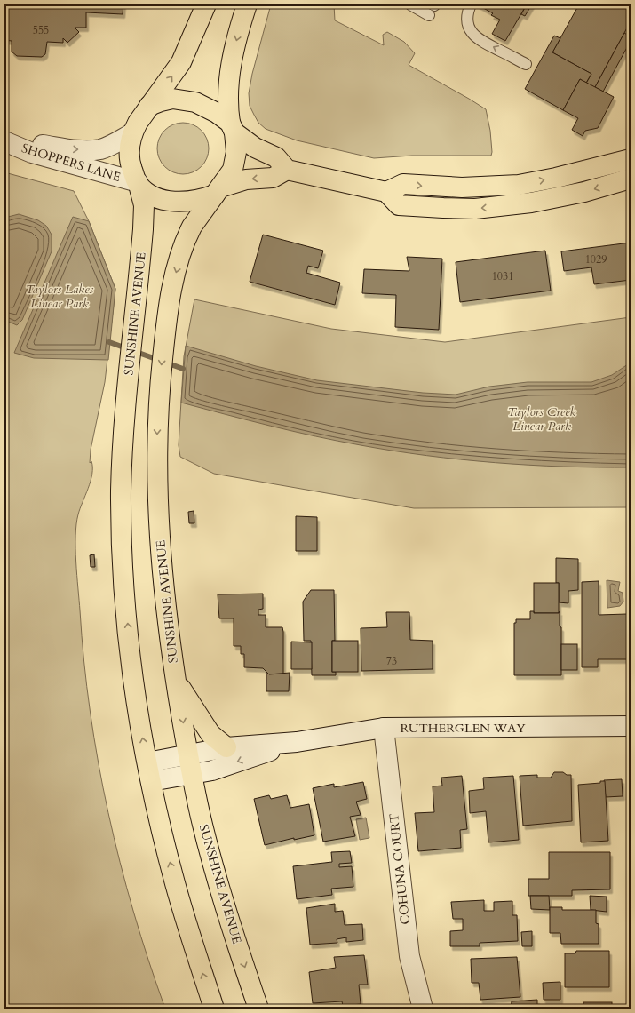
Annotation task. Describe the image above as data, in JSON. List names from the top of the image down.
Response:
{
  "streets": {
    "main road": ["SUNSHINE AVENUE"],
    "street": ["SHOPPERS LANE", "RUTHERGLEN WAY", "COHUNA COURT"]
  },
  "crossings": [
    ["SHOPPERS LANE", "SUNSHINE AVENUE"],
    ["SUNSHINE AVENUE", "RUTHERGLEN WAY"],
    ["RUTHERGLEN WAY", "COHUNA COURT"]
  ],
  "parks": ["Taylors Lakes Linear Park", "Taylors Creek Linear Park"],
  "house_numbers": [
    "555",
    "1029",
    "1031",
    "73"
  ]
}
